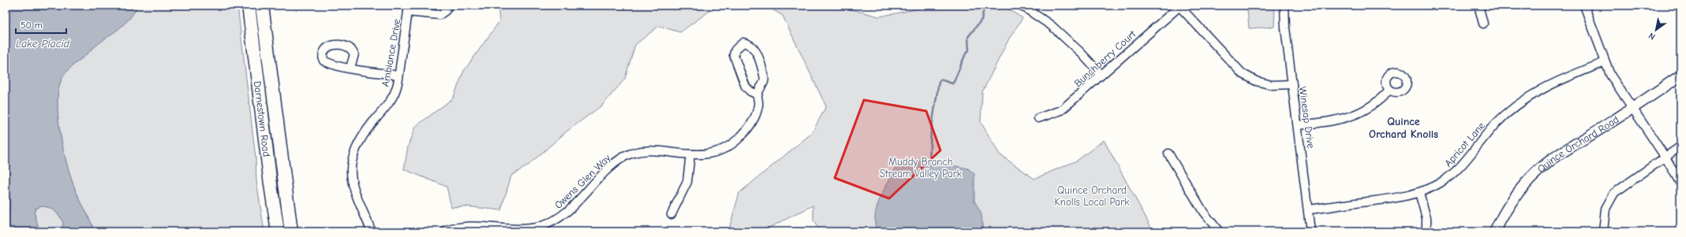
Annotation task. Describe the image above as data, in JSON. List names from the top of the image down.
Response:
{
  "streets": {
    "main road": ["Darnestown Road"],
    "street": [
      "Ambiance Drive",
      "Bunchberry Court",
      "Winesap Drive",
      "Apricot Lane",
      "Quince Orchard Road",
      "Owens Glen Way"
    ]
  },
  "crossings": [
    ["Winesap Drive", "Apricot Lane"]
  ],
  "districts": ["Quince Orchard Knolls"],
  "water": ["Lake Placid"],
  "parks": ["Muddy Branch Stream Valley Park", "Quince Orchard Knolls Local Park"],
  "scale_bar": "50 m",
  "north": "bottom left"
}
